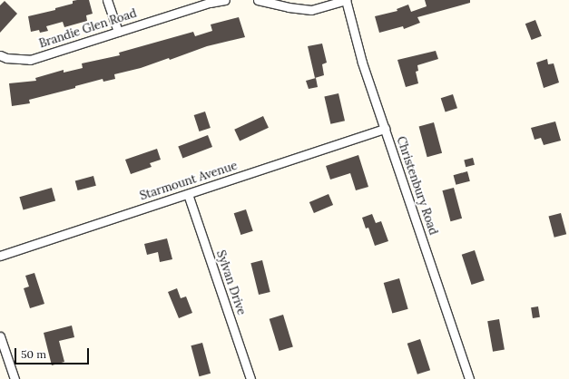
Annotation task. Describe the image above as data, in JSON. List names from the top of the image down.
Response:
{
  "streets": {
    "street": [
      "Brandie Glen Road",
      "Starmount Avenue",
      "Christenbury Road",
      "Sylvan Drive"
    ]
  },
  "crossings": [
    ["Starmount Avenue", "Christenbury Road"],
    ["Starmount Avenue", "Sylvan Drive"]
  ],
  "scale_bar": "50 m"
}
